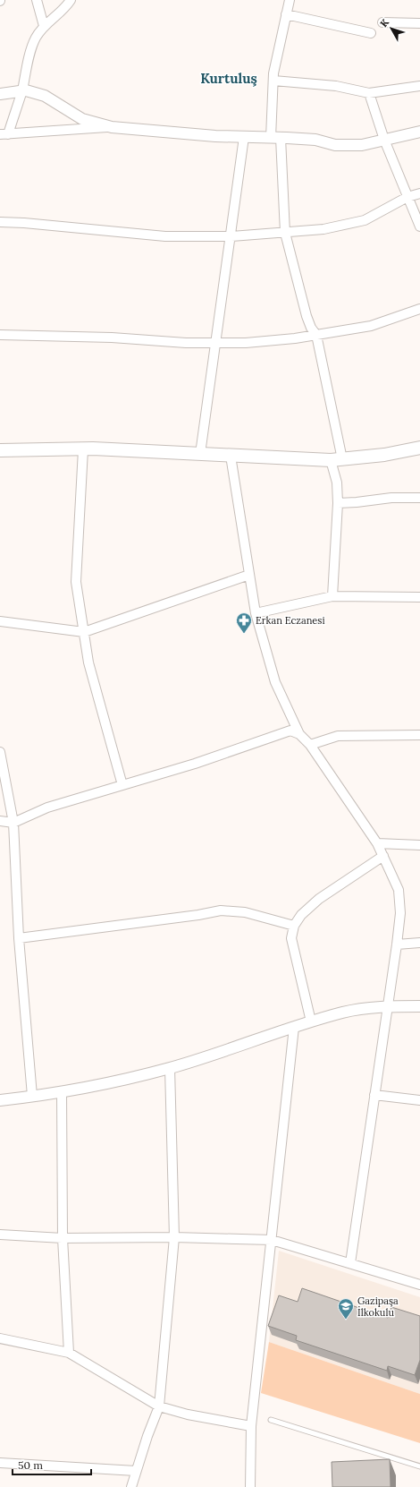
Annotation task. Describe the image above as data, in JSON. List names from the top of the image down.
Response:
{
  "districts": ["Kurtuluş"],
  "places": {
    "pharmacy": ["Erkan Eczanesi"],
    "school or university": ["Gazipaşa İlkokulu"]
  },
  "scale_bar": "50 m",
  "north": "top left"
}
